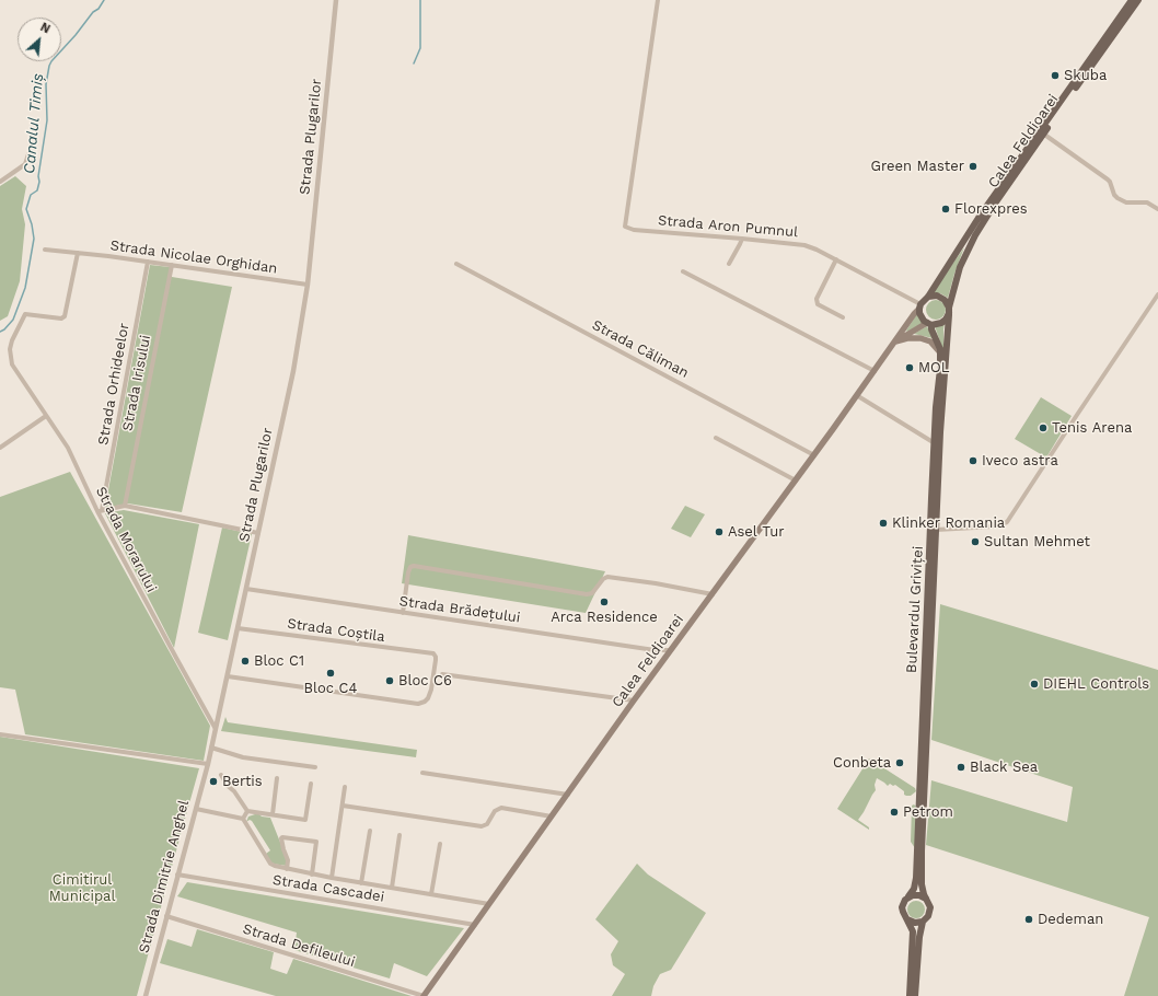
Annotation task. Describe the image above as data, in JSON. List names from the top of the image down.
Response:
{
  "streets": {
    "main road": ["Calea Feldioarei", "Bulevardul Griviței"],
    "street": [
      "Strada Plugarilor",
      "Strada Aron Pumnul",
      "Strada Nicolae Orghidan",
      "Strada Căliman",
      "Strada Irisului",
      "Strada Orhideelor",
      "Strada Morarului",
      "Strada Brădețului",
      "Strada Coștila",
      "Strada Dimitrie Anghel",
      "Strada Cascadei",
      "Strada Defileului"
    ]
  },
  "crossings": [
    ["Strada Plugarilor", "Strada Nicolae Orghidan"],
    ["Strada Plugarilor", "Strada Morarului"],
    ["Strada Plugarilor", "Strada Brădețului"],
    ["Strada Plugarilor", "Strada Coștila"],
    ["Strada Plugarilor", "Strada Dimitrie Anghel"],
    ["Calea Feldioarei", "Strada Aron Pumnul"],
    ["Calea Feldioarei", "Strada Căliman"],
    ["Calea Feldioarei", "Strada Brădețului"],
    ["Calea Feldioarei", "Bulevardul Griviței"],
    ["Calea Feldioarei", "Strada Cascadei"],
    ["Calea Feldioarei", "Strada Defileului"],
    ["Strada Aron Pumnul", "Bulevardul Griviței"],
    ["Strada Nicolae Orghidan", "Strada Irisului"],
    ["Strada Nicolae Orghidan", "Strada Orhideelor"],
    ["Strada Nicolae Orghidan", "Strada Morarului"],
    ["Strada Orhideelor", "Strada Morarului"],
    ["Strada Dimitrie Anghel", "Strada Cascadei"],
    ["Strada Dimitrie Anghel", "Strada Defileului"]
  ],
  "water": ["Canalul Timiș"],
  "parks": ["Cimitirul Municipal"],
  "places": [
    "Skuba",
    "Green Master",
    "Florexpres",
    "MOL",
    "Tenis Arena",
    "Iveco astra",
    "Klinker Romania",
    "Asel Tur",
    "Sultan Mehmet",
    "Arca Residence",
    "Bloc C1",
    "Bloc C4",
    "Bloc C6",
    "DIEHL Controls",
    "Conbeta",
    "Black Sea",
    "Bertis",
    "Petrom",
    "Dedeman"
  ],
  "north": "top right"
}
